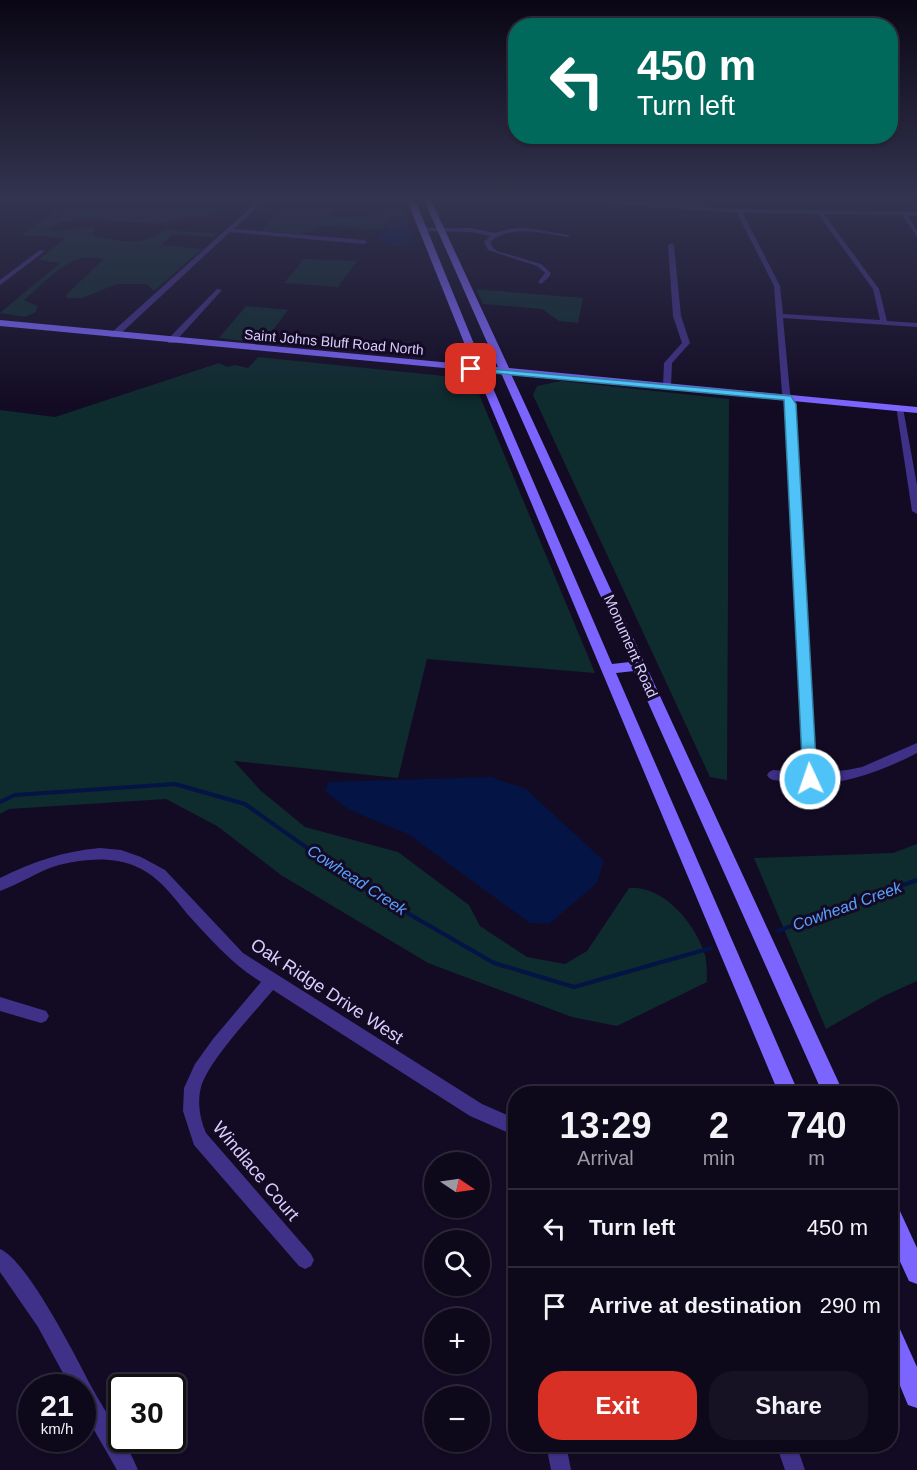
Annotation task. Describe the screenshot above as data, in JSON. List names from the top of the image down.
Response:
{
  "streets": {
    "main road": ["Saint Johns Bluff Road North", "Monument Road"],
    "street": ["Oak Ridge Drive West", "Windlace Court"]
  },
  "crossings": [
    ["Saint Johns Bluff Road North", "Monument Road"],
    ["Oak Ridge Drive West", "Windlace Court"]
  ],
  "water": ["Cowhead Creek"],
  "north": "right",
  "page": {
    "turn": ["450 m", "Turn left"],
    "eta": [
      "13:29",
      "Arrival",
      "2",
      "min",
      "740",
      "m"
    ],
    "map_buttons": ["+", "−"],
    "list": [
      {
        "name": "Turn left",
        "value": "450 m"
      },
      {
        "name": "Arrive at destination",
        "value": "290 m"
      }
    ],
    "buttons": ["Exit", "Share"],
    "speed": "21 km/h",
    "limit": "30"
  }
}
